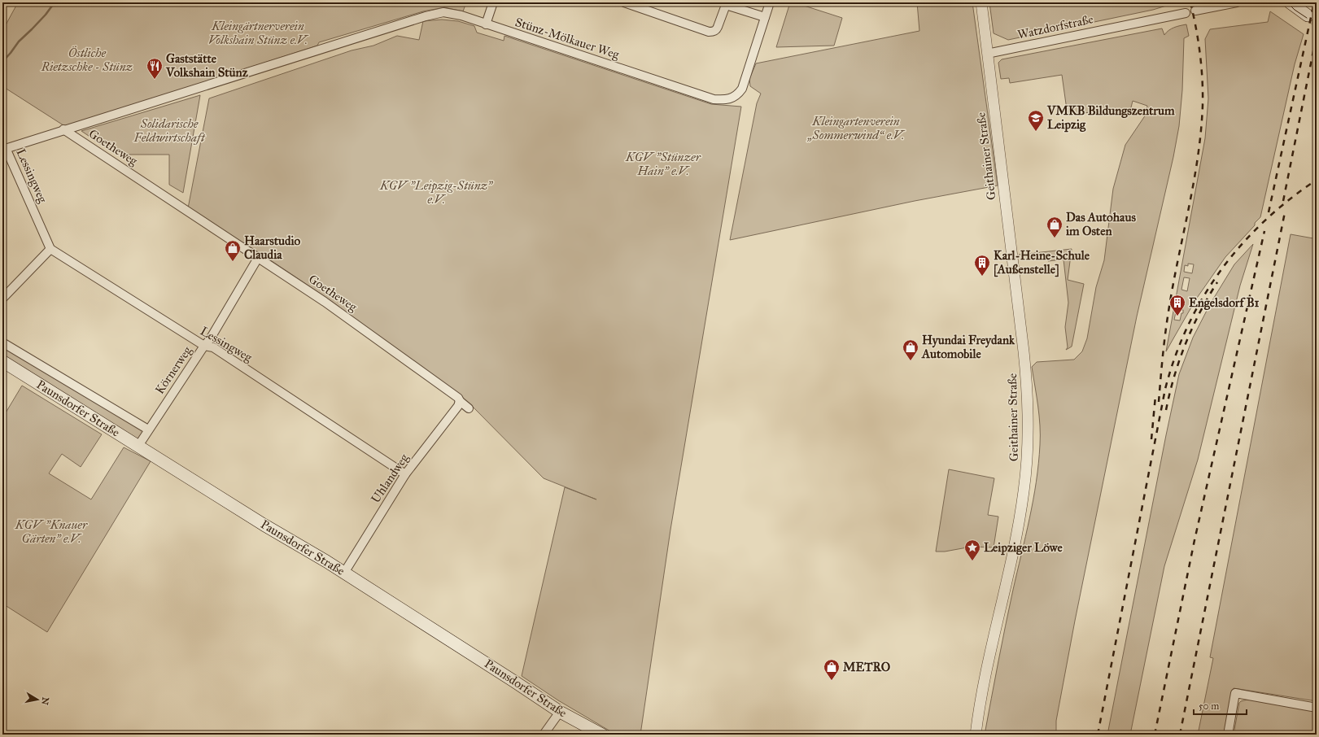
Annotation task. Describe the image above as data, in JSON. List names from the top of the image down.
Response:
{
  "streets": {
    "main road": ["Paunsdorfer Straße"],
    "street": [
      "Watzdorfstraße",
      "Stünz-Mölkauer Weg",
      "Goetheweg",
      "Geithainer Straße",
      "Lessingweg",
      "Körnerweg",
      "Uhlandweg"
    ]
  },
  "crossings": [
    ["Watzdorfstraße", "Geithainer Straße"],
    ["Stünz-Mölkauer Weg", "Goetheweg"],
    ["Stünz-Mölkauer Weg", "Lessingweg"],
    ["Goetheweg", "Körnerweg"],
    ["Goetheweg", "Uhlandweg"],
    ["Lessingweg", "Körnerweg"],
    ["Lessingweg", "Uhlandweg"],
    ["Körnerweg", "Paunsdorfer Straße"],
    ["Paunsdorfer Straße", "Uhlandweg"]
  ],
  "parks": [
    "Kleingärtnerverein Volkshain Stünz e.V.",
    "Östliche Rietzschke - Stünz",
    "Kleingartenverein „Sommerwind“ e.V.",
    "Solidarische Feldwirtschaft",
    "KGV \"Stünzer Hain\" e.V.",
    "KGV \"Leipzig-Stünz\" e.V.",
    "KGV \"Knauer Gärten\" e.V."
  ],
  "places": {
    "restaurant": ["Gaststätte Volkshain Stünz"],
    "school or university": ["VMKB Bildungszentrum Leipzig"],
    "shop": [
      "Das Autohaus im Osten",
      "Haarstudio Claudia",
      "Hyundai Freydank Automobile",
      "METRO"
    ],
    "building": ["Karl-Heine-Schule [Außenstelle]", "Engelsdorf B1"],
    "place": ["Leipziger Löwe"]
  },
  "scale_bar": "50 m",
  "north": "right"
}
